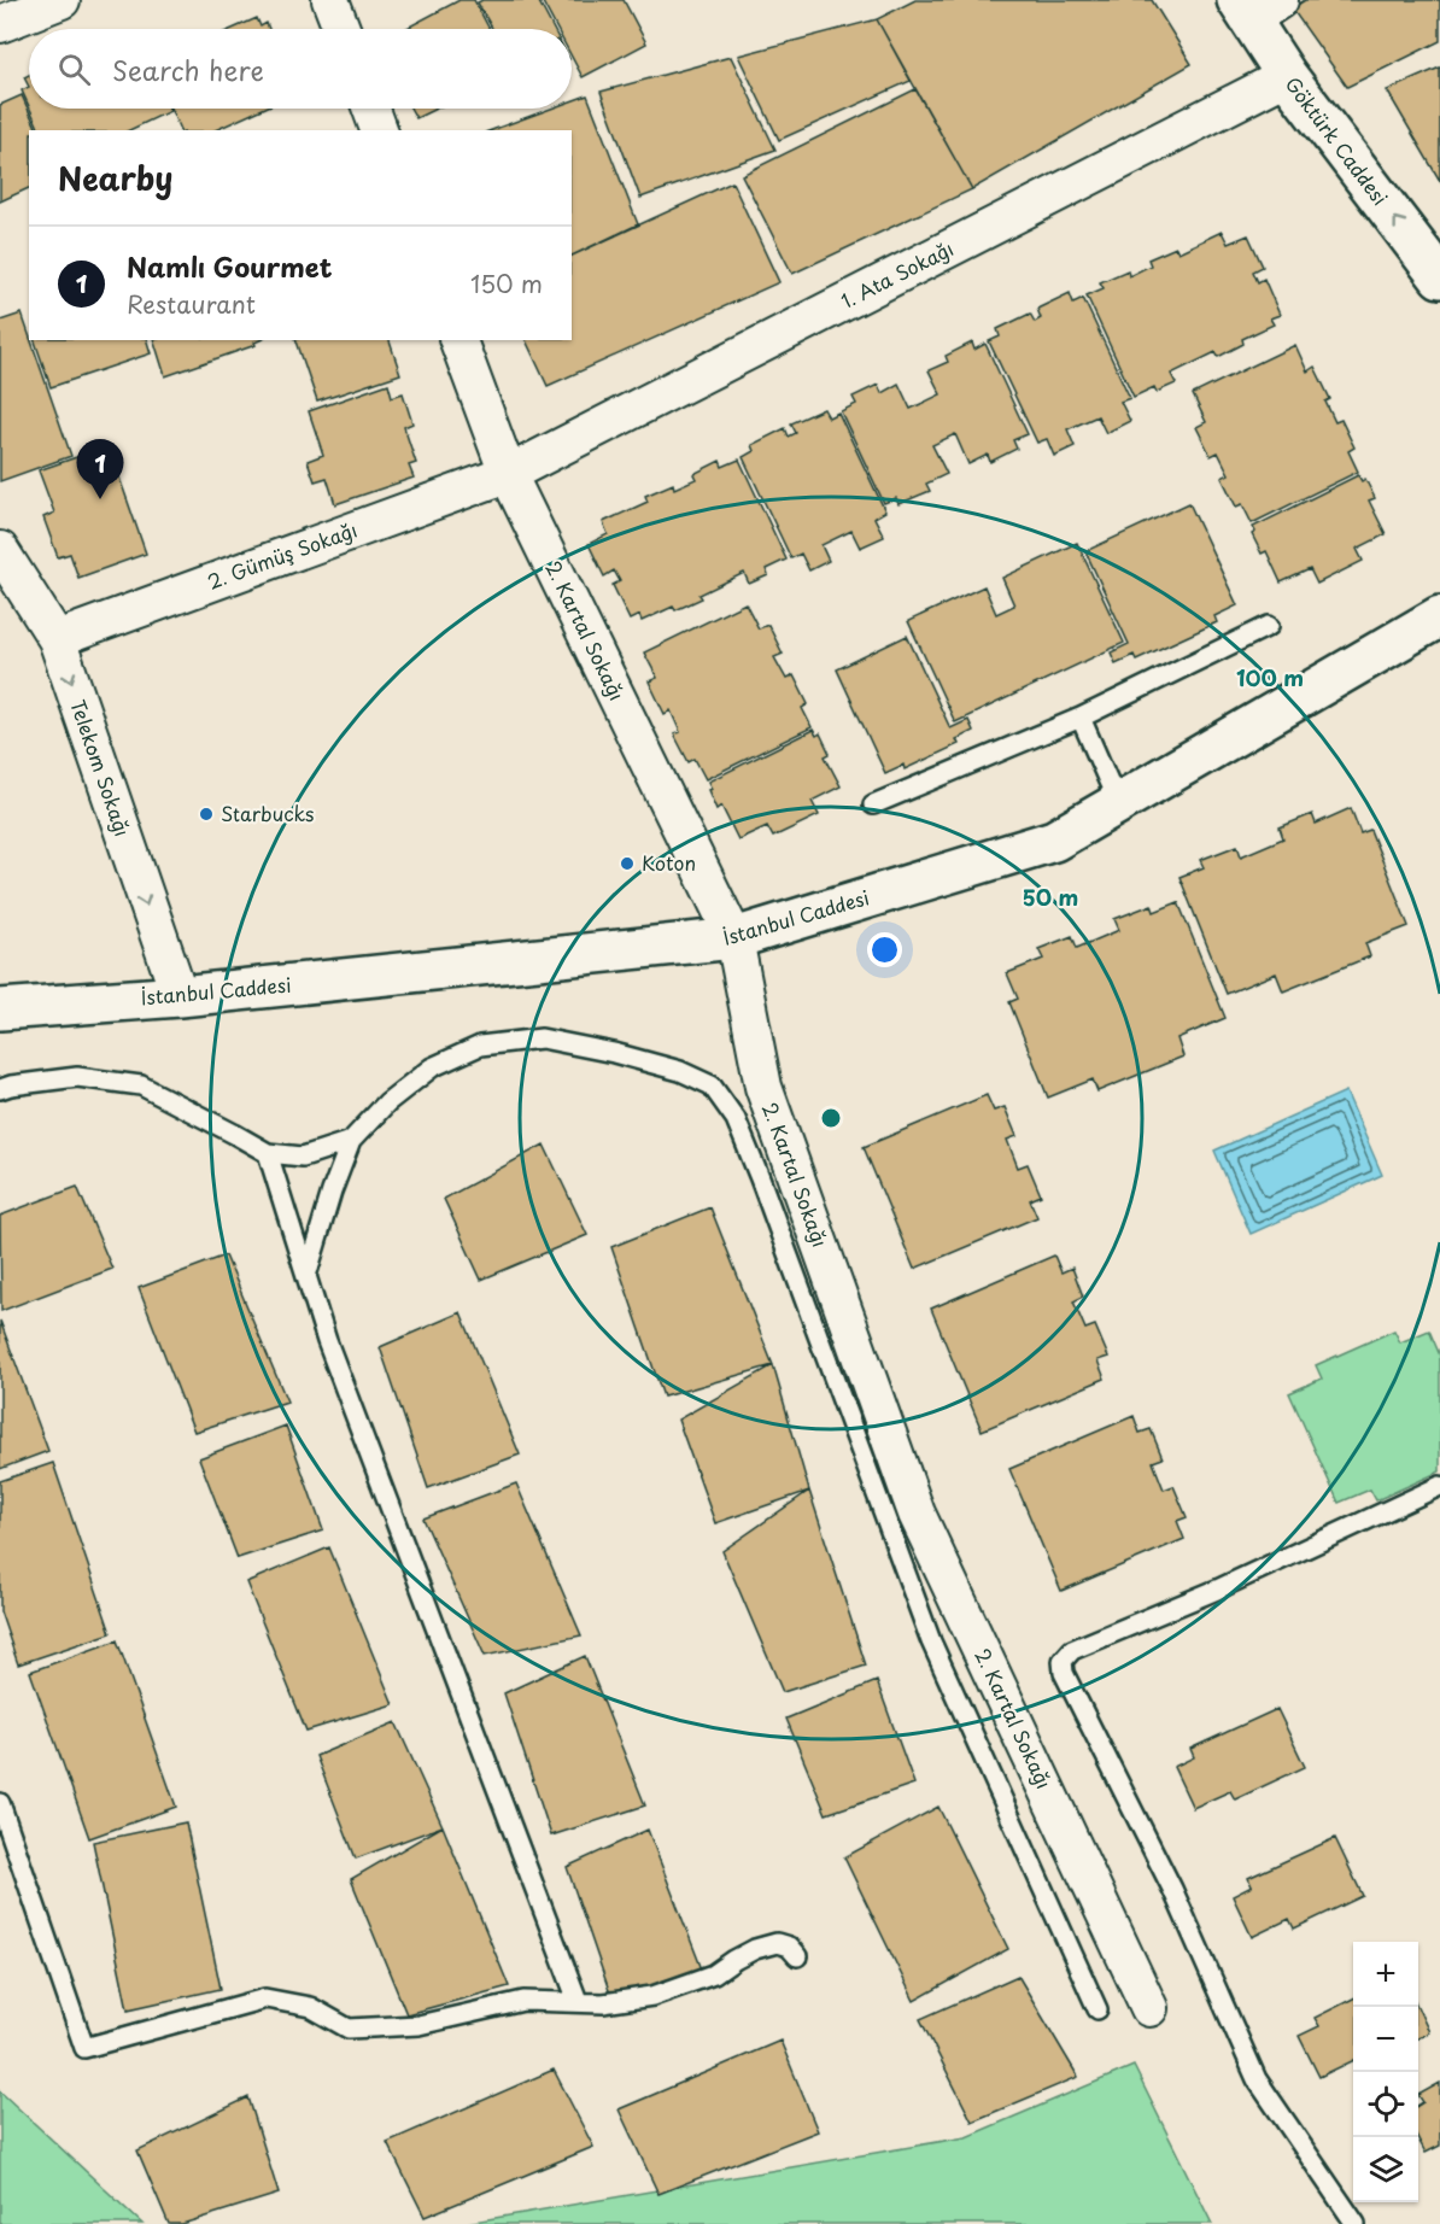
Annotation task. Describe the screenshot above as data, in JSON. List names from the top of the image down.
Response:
{
  "streets": {
    "main road": ["Göktürk Caddesi", "İstanbul Caddesi"],
    "street": [
      "1. Ata Sokağı",
      "2. Gümüş Sokağı",
      "2. Kartal Sokağı",
      "Telekom Sokağı"
    ]
  },
  "crossings": [
    ["Göktürk Caddesi", "1. Ata Sokağı"],
    ["1. Ata Sokağı", "2. Gümüş Sokağı"],
    ["1. Ata Sokağı", "2. Kartal Sokağı"],
    ["2. Gümüş Sokağı", "2. Kartal Sokağı"],
    ["2. Gümüş Sokağı", "Telekom Sokağı"],
    ["2. Kartal Sokağı", "İstanbul Caddesi"],
    ["Telekom Sokağı", "İstanbul Caddesi"]
  ],
  "one_way": ["Göktürk Caddesi", "Telekom Sokağı"],
  "places": ["Starbucks", "Koton"],
  "page": {
    "search": "Search here",
    "heading": "Nearby",
    "list": [
      {
        "mark": "1",
        "name": "Namlı Gourmet",
        "note": "Restaurant",
        "value": "150 m"
      }
    ],
    "pins": "1",
    "map_buttons": ["+", "−"]
  },
  "rings": ["100 m", "50 m"]
}
